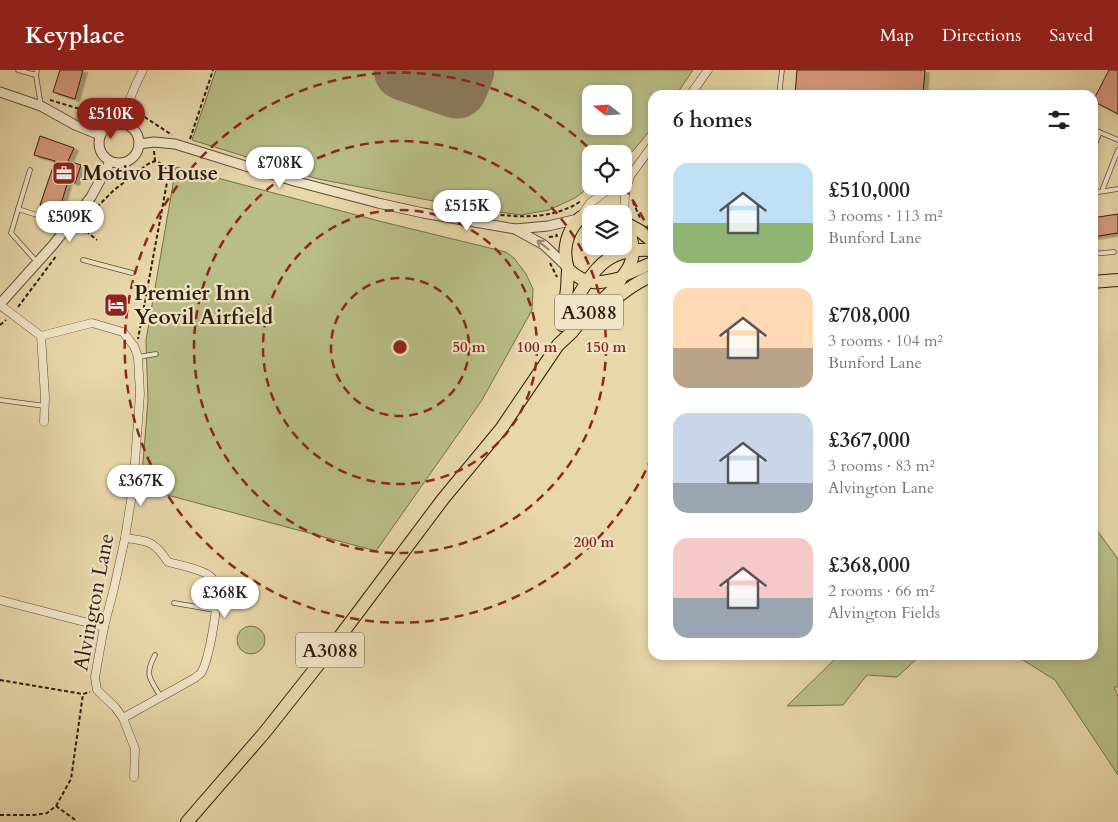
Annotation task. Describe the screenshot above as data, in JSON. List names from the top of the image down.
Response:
{
  "streets": {
    "highway": ["A3088"],
    "street": ["Alvington Lane"]
  },
  "places": {
    "office": ["Motivo House"],
    "hotel": ["Premier Inn Yeovil Airfield"]
  },
  "north": "left",
  "page": {
    "header": "Keyplace",
    "nav": ["Map", "Directions", "Saved"],
    "heading": "6 homes",
    "price": [
      "£510K",
      "£708K",
      "£515K",
      "£509K",
      "£367K",
      "£368K"
    ],
    "list": [
      {
        "name": "£510,000",
        "note": "3 rooms · 113 m² · Bunford Lane"
      },
      {
        "name": "£708,000",
        "note": "3 rooms · 104 m² · Bunford Lane"
      },
      {
        "name": "£367,000",
        "note": "3 rooms · 83 m² · Alvington Lane"
      },
      {
        "name": "£368,000",
        "note": "2 rooms · 66 m² · Alvington Fields"
      }
    ]
  },
  "rings": [
    "50 m",
    "100 m",
    "150 m",
    "200 m"
  ]
}
